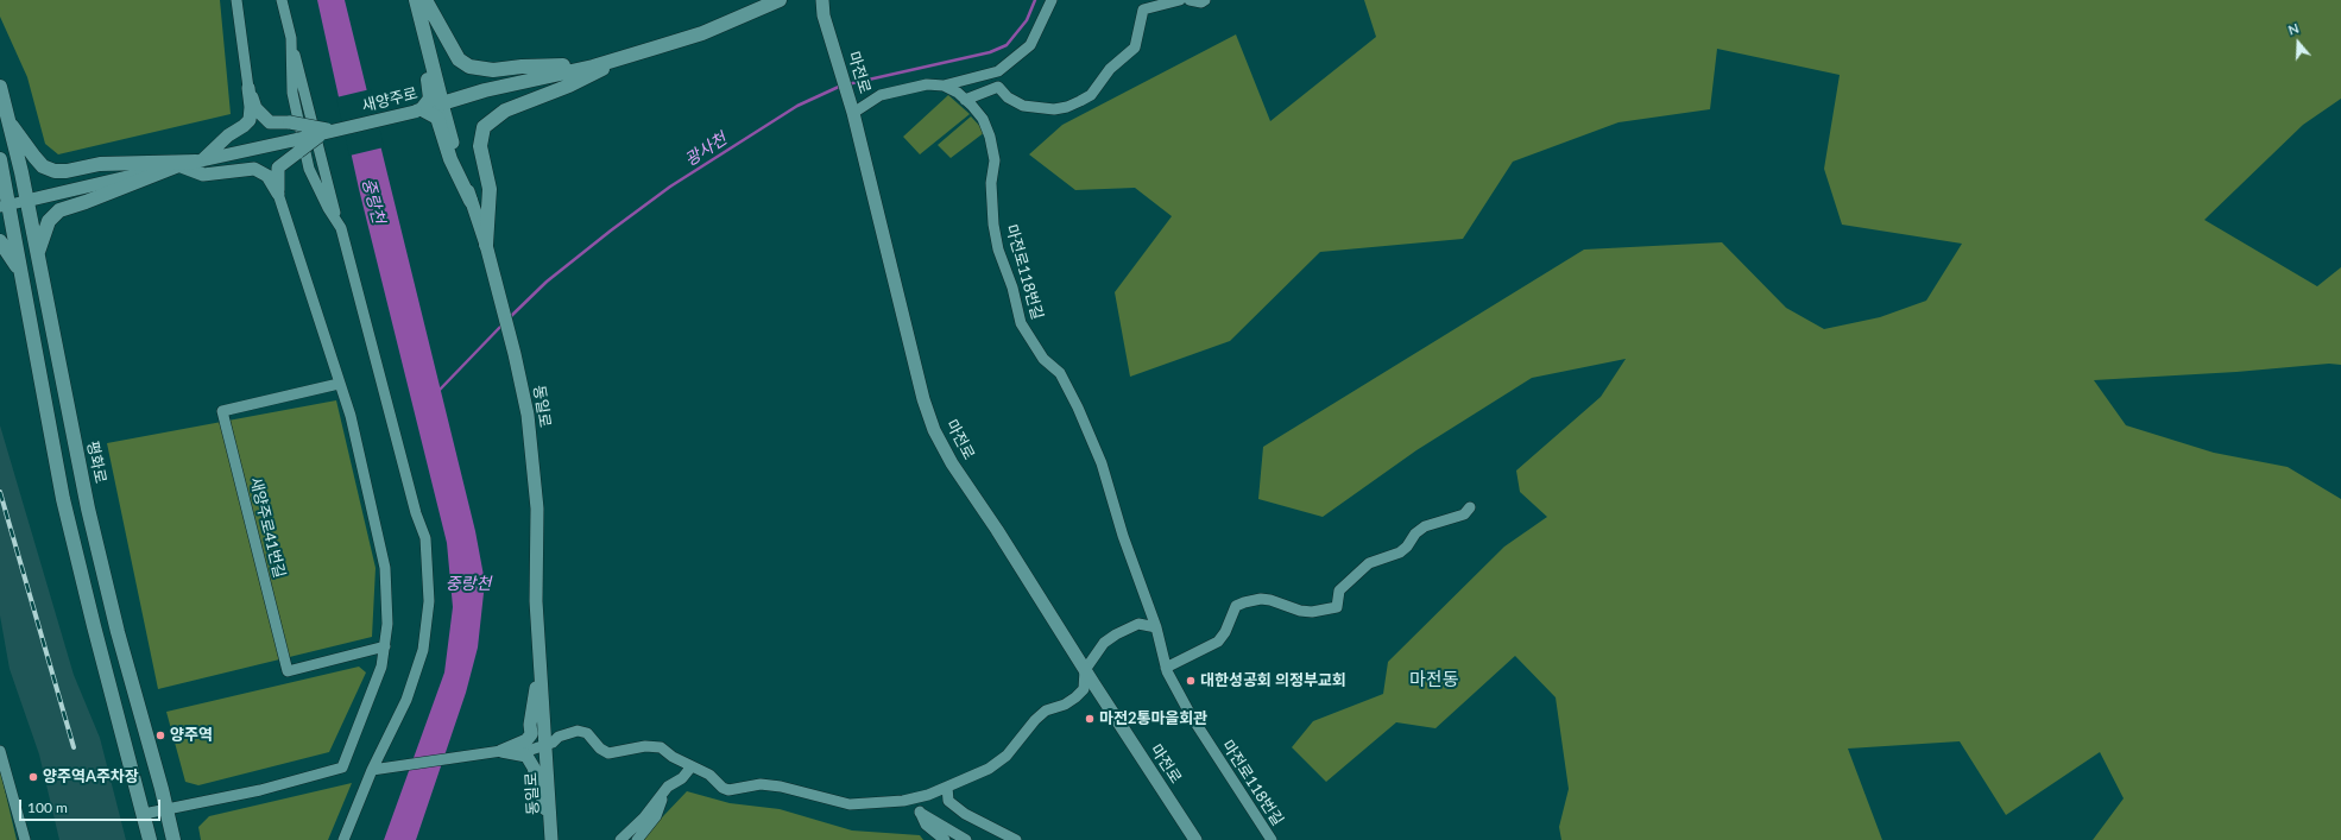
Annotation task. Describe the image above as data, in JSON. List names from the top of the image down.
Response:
{
  "streets": {
    "main road": ["새양주로", "동일로", "평화로"],
    "street": ["마전로", "마전로118번길", "새양주로41번길"]
  },
  "crossings": [
    ["새양주로", "동일로"],
    ["새양주로", "평화로"]
  ],
  "districts": ["마전동"],
  "water": ["광사천", "중랑천"],
  "places": [
    "대한성공회 의정부교회",
    "마전2통마을회관",
    "양주역",
    "양주역A주차장"
  ],
  "scale_bar": "100 m",
  "north": "top"
}
